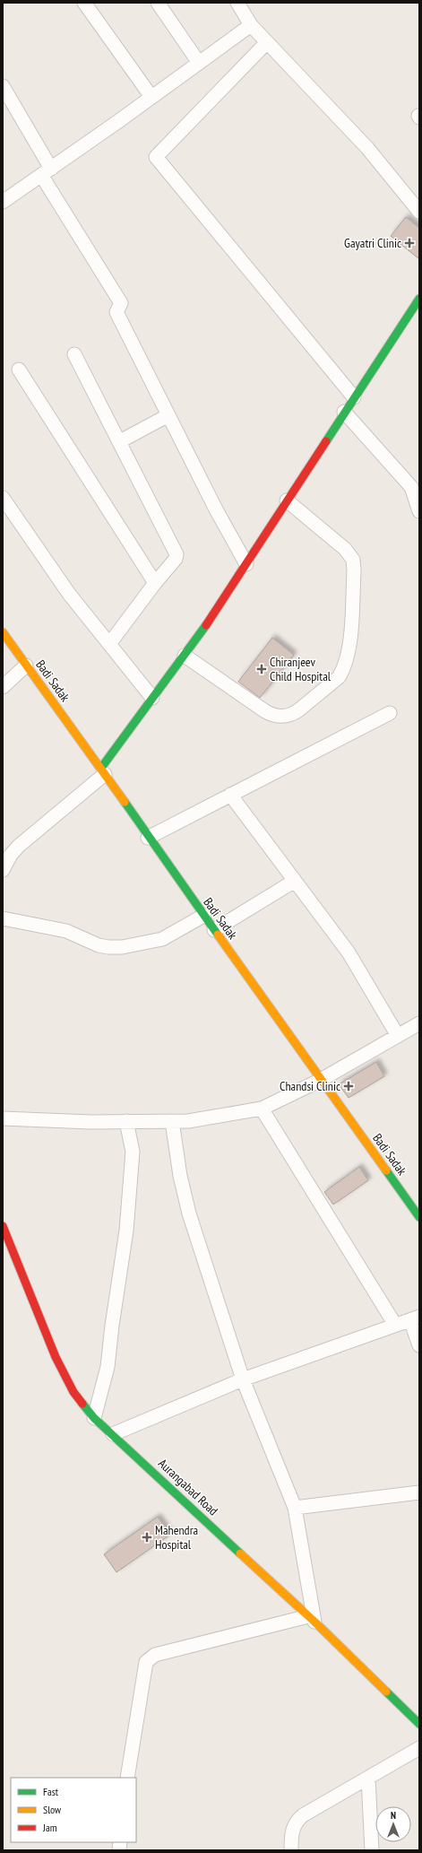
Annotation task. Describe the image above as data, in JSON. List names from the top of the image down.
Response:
{
  "streets": {
    "main road": ["Badi Sadak", "Aurangabad Road"]
  },
  "places": {
    "health": [
      "Gayatri Clinic",
      "Chiranjeev Child Hospital",
      "Chandsi Clinic",
      "Mahendra Hospital"
    ]
  },
  "legend": ["Fast", "Slow", "Jam"],
  "north": "top"
}
